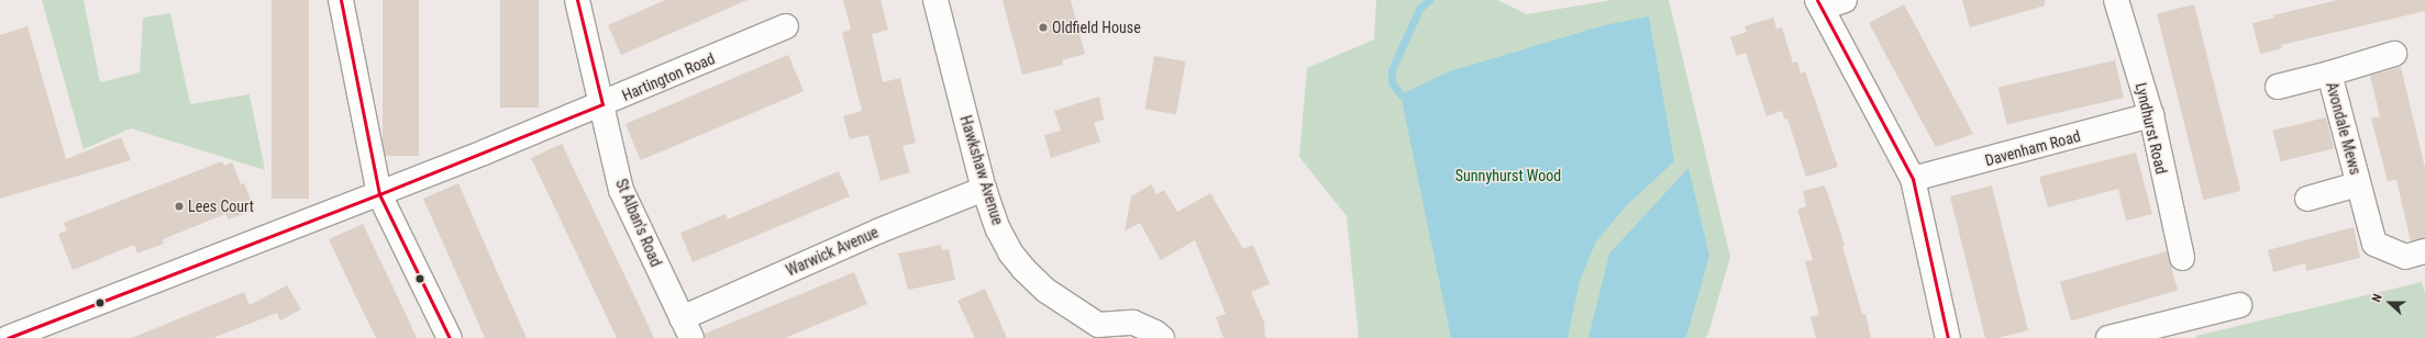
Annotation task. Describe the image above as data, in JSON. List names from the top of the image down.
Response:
{
  "streets": {
    "street": [
      "Hartington Road",
      "Lyndhurst Road",
      "Avondale Mews",
      "Davenham Road",
      "Hawkshaw Avenue",
      "St Alban's Road",
      "Warwick Avenue"
    ]
  },
  "crossings": [
    ["Hartington Road", "St Alban's Road"],
    ["Lyndhurst Road", "Davenham Road"],
    ["Hawkshaw Avenue", "Warwick Avenue"],
    ["St Alban's Road", "Warwick Avenue"]
  ],
  "parks": ["Sunnyhurst Wood"],
  "places": ["Oldfield House", "Lees Court"],
  "north": "left"
}
